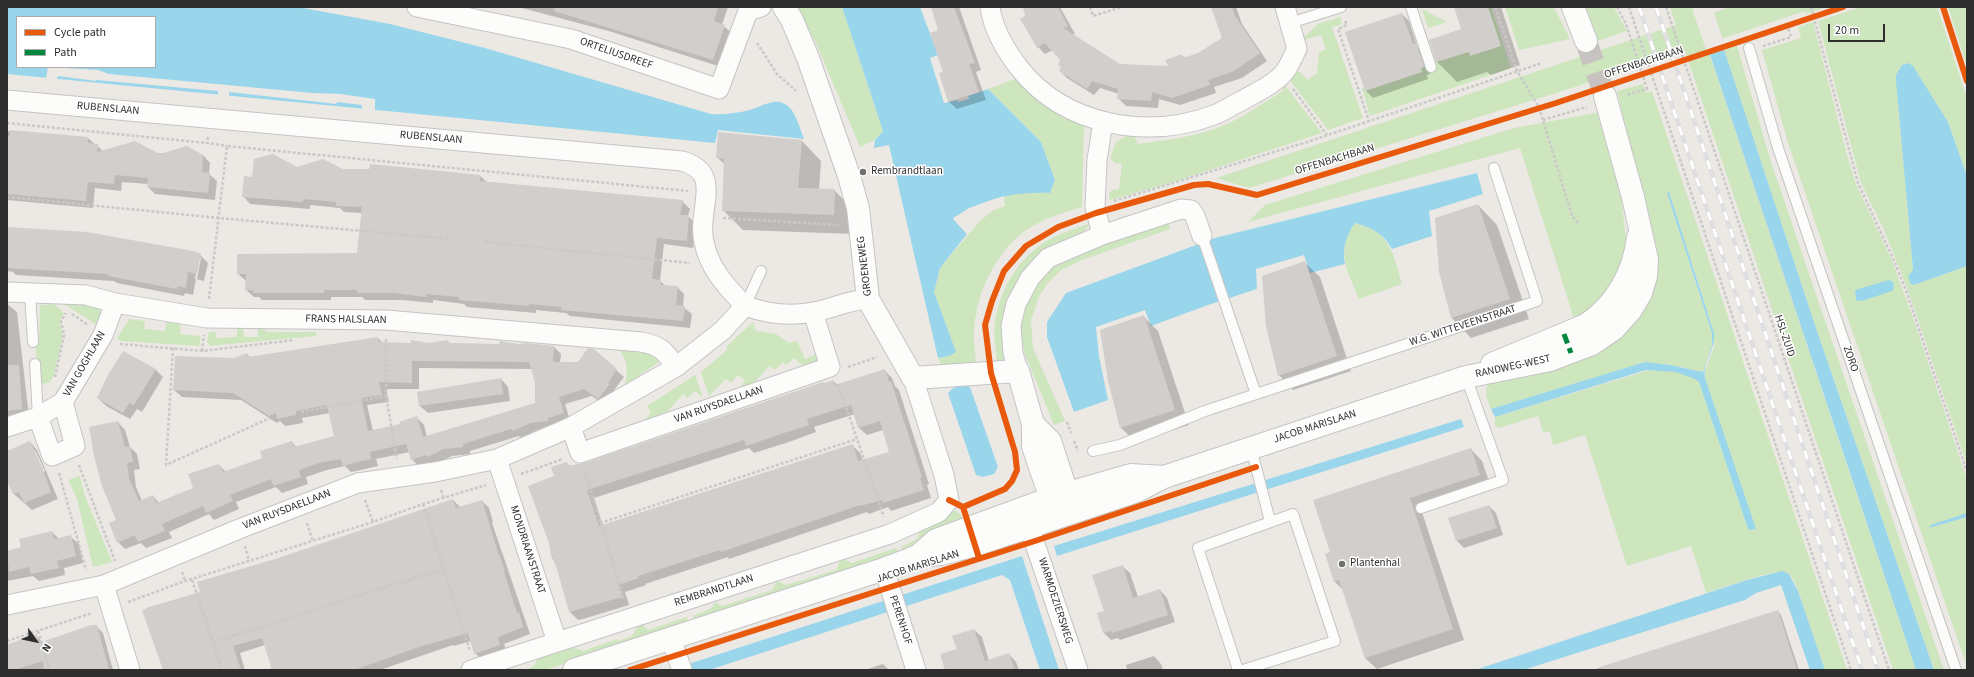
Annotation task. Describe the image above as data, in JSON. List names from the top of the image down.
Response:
{
  "streets": {
    "main road": ["GROENEWEG", "RANDWEG-WEST", "JACOB MARISLAAN"],
    "street": [
      "ORTELIUSDREEF",
      "RUBENSLAAN",
      "FRANS HALSLAAN",
      "VAN GOGHLAAN",
      "VAN RUYSDAELLAAN",
      "MONDRIAANSTRAAT",
      "REMBRANDTLAAN",
      "WARMOEZIERSWEG",
      "PERENHOF"
    ],
    "lane": ["W.G. WITTEVEENSTRAAT", "ZORO"],
    "path": ["HSL-ZUID"],
    "cycle path": ["OFFENBACHBAAN"]
  },
  "crossings": [
    ["RUBENSLAAN", "VAN RUYSDAELLAAN"],
    ["GROENEWEG", "REMBRANDTLAAN"],
    ["FRANS HALSLAAN", "VAN GOGHLAAN"],
    ["FRANS HALSLAAN", "VAN RUYSDAELLAAN"],
    ["RANDWEG-WEST", "JACOB MARISLAAN"],
    ["VAN RUYSDAELLAAN", "MONDRIAANSTRAAT"],
    ["JACOB MARISLAAN", "WARMOEZIERSWEG"],
    ["JACOB MARISLAAN", "PERENHOF"],
    ["MONDRIAANSTRAAT", "REMBRANDTLAAN"]
  ],
  "places": ["Rembrandtlaan", "Plantenhal"],
  "legend": ["Cycle path", "Path"],
  "scale_bar": "20 m",
  "north": "bottom right"
}
